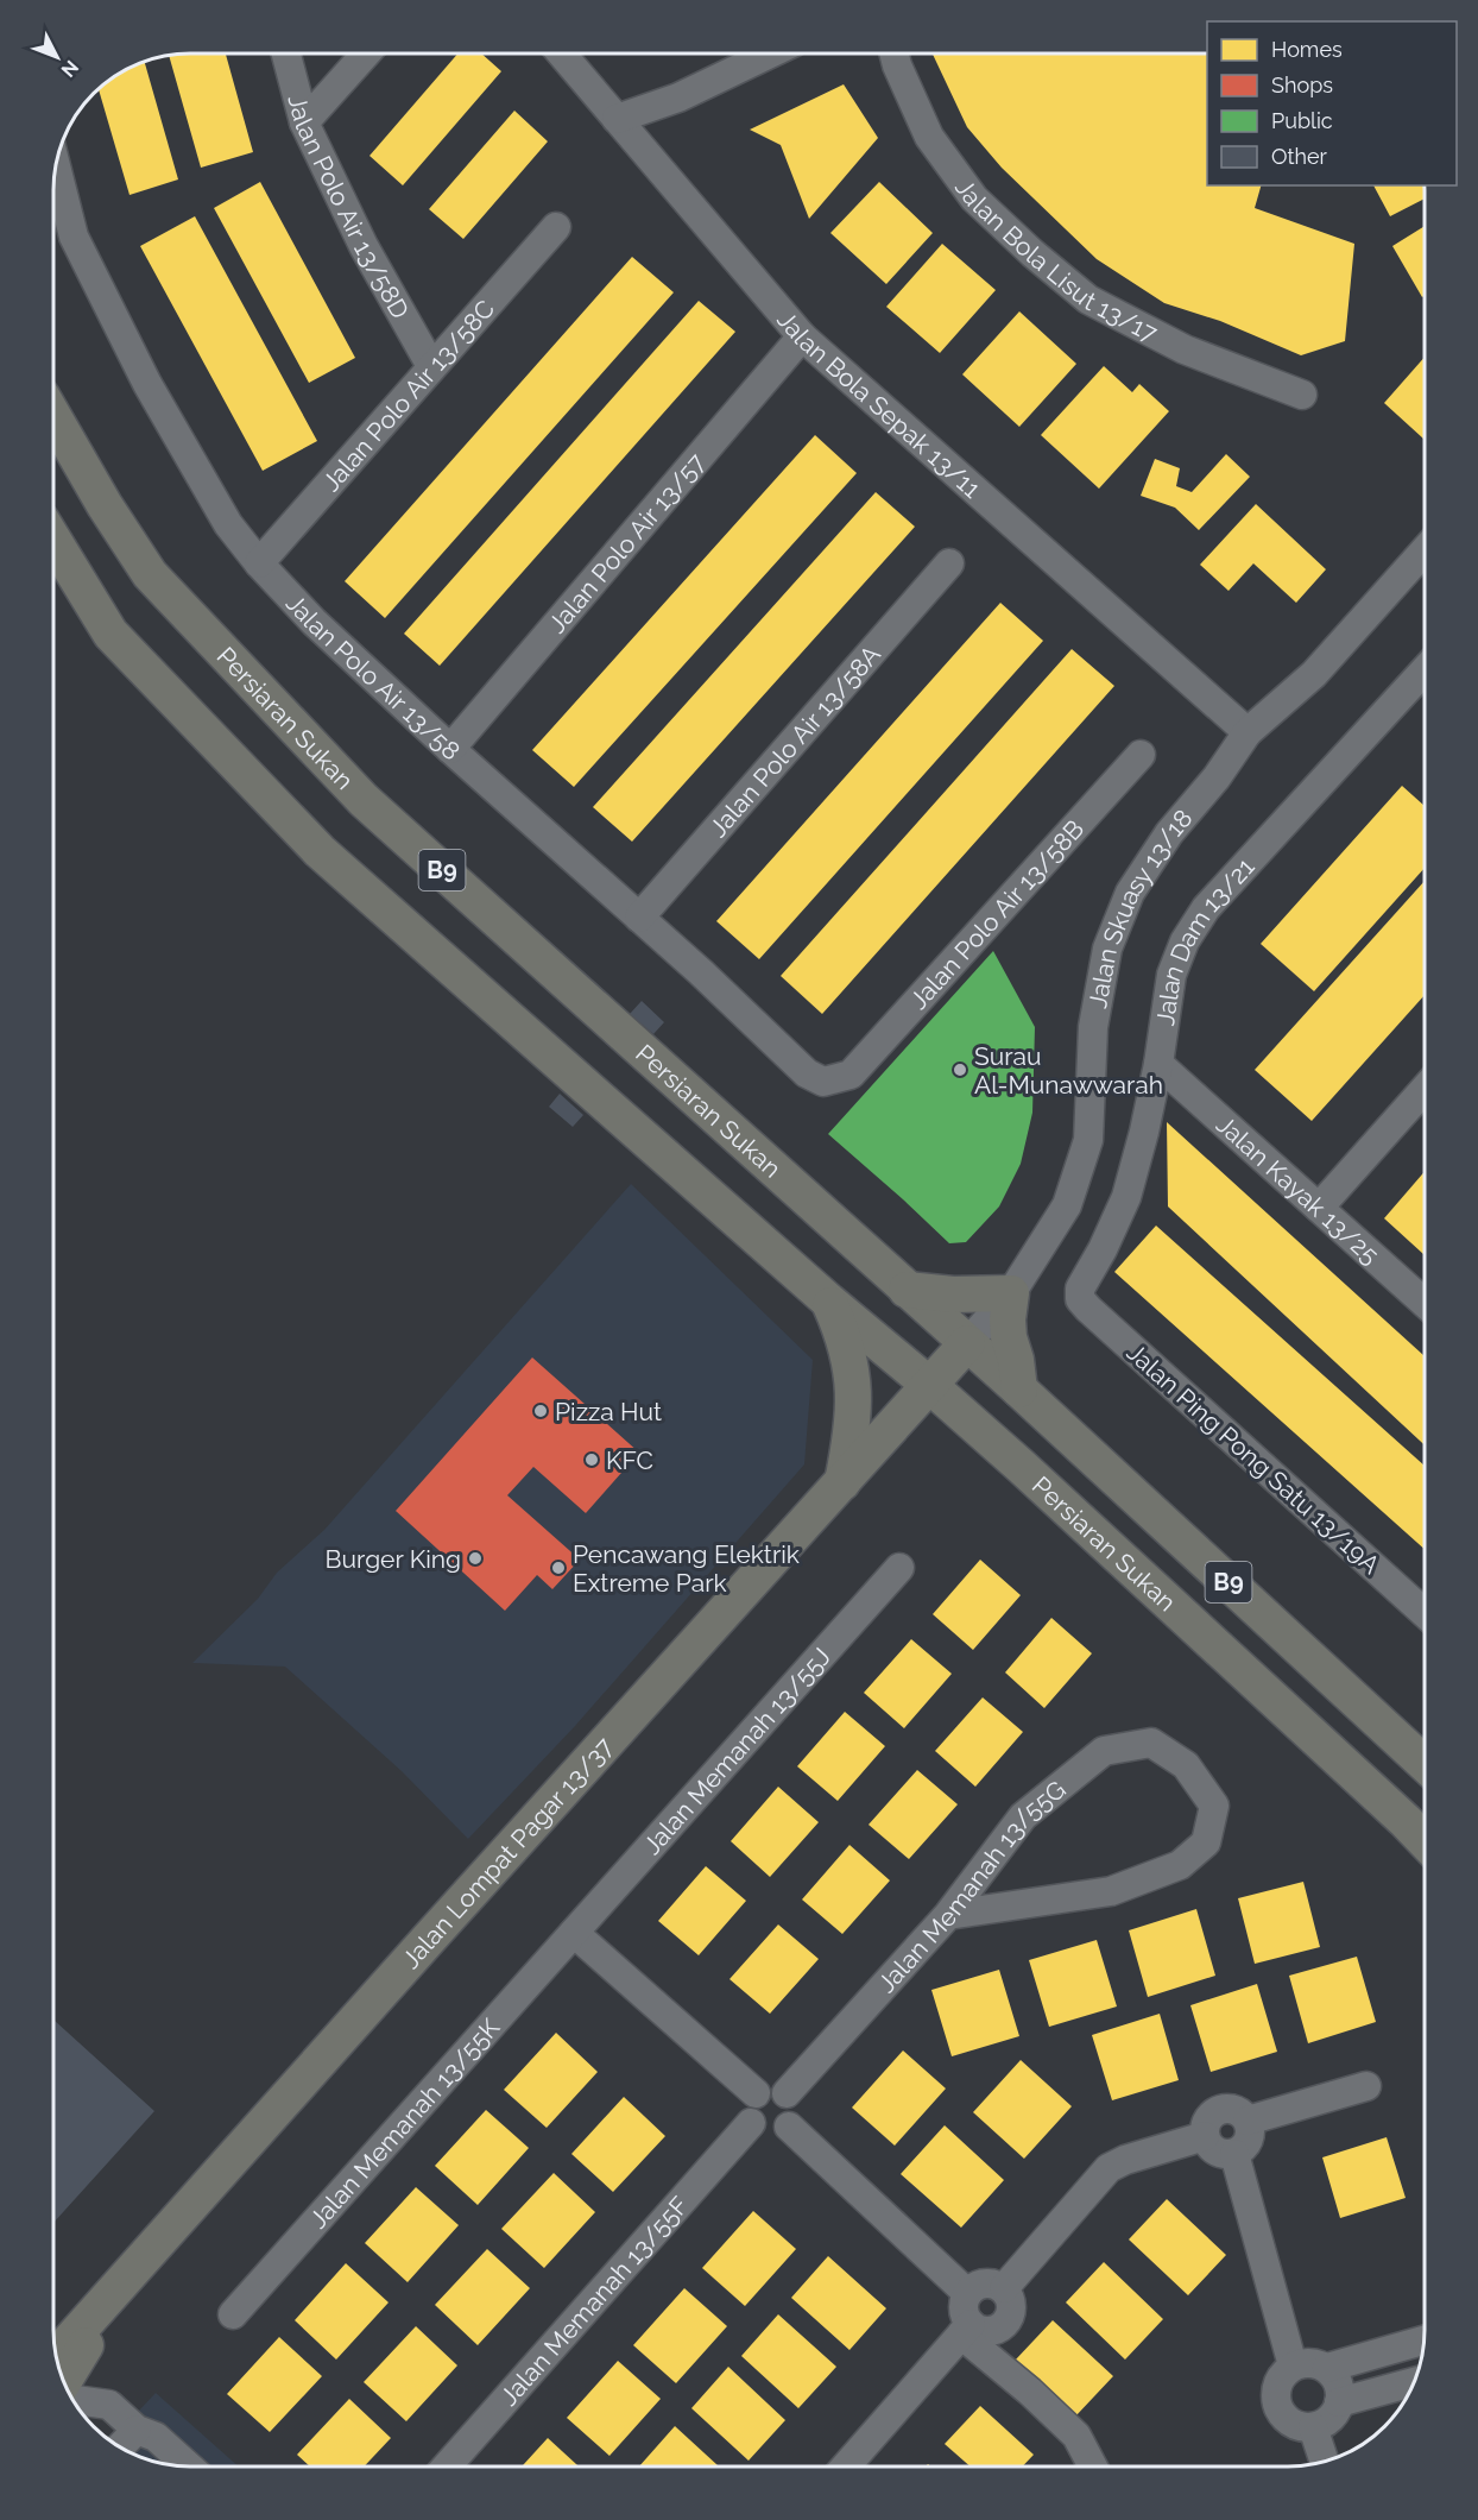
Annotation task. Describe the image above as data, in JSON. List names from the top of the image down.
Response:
{
  "streets": {
    "main road": ["Persiaran Sukan", "B9", "Jalan Lompat Pagar 13/37"],
    "street": [
      "Jalan Polo Air 13/58D",
      "Jalan Bola Lisut 13/17",
      "Jalan Polo Air 13/58C",
      "Jalan Bola Sepak 13/11",
      "Jalan Polo Air 13/57",
      "Jalan Polo Air 13/58",
      "Jalan Polo Air 13/58A",
      "Jalan Skuasy 13/18",
      "Jalan Polo Air 13/58B",
      "Jalan Dam 13/21",
      "Jalan Kayak 13/25",
      "Jalan Ping Pong Satu 13/19A",
      "Jalan Memanah 13/55J",
      "Jalan Memanah 13/55G",
      "Jalan Memanah 13/55K",
      "Jalan Memanah 13/55F"
    ]
  },
  "crossings": [
    ["Jalan Polo Air 13/58D", "Jalan Polo Air 13/58C"],
    ["Jalan Polo Air 13/58C", "Jalan Polo Air 13/58"],
    ["Jalan Bola Sepak 13/11", "Jalan Polo Air 13/57"],
    ["Jalan Bola Sepak 13/11", "Jalan Skuasy 13/18"],
    ["Jalan Polo Air 13/57", "Jalan Polo Air 13/58"],
    ["Jalan Polo Air 13/58", "Jalan Polo Air 13/58A"],
    ["Jalan Polo Air 13/58", "Jalan Polo Air 13/58B"],
    ["Persiaran Sukan", "Jalan Skuasy 13/18"],
    ["Persiaran Sukan", "Jalan Lompat Pagar 13/37"],
    ["Jalan Skuasy 13/18", "Jalan Lompat Pagar 13/37"],
    ["Jalan Dam 13/21", "Jalan Kayak 13/25"],
    ["Jalan Dam 13/21", "Jalan Ping Pong Satu 13/19A"],
    ["Jalan Memanah 13/55J", "Jalan Memanah 13/55K"],
    ["Jalan Memanah 13/55G", "Jalan Memanah 13/55F"]
  ],
  "places": [
    "Surau Al-Munawwarah",
    "Pizza Hut",
    "KFC",
    "Burger King",
    "Pencawang Elektrik Extreme Park"
  ],
  "legend": [
    "Homes",
    "Shops",
    "Public",
    "Other"
  ],
  "north": "bottom right"
}
